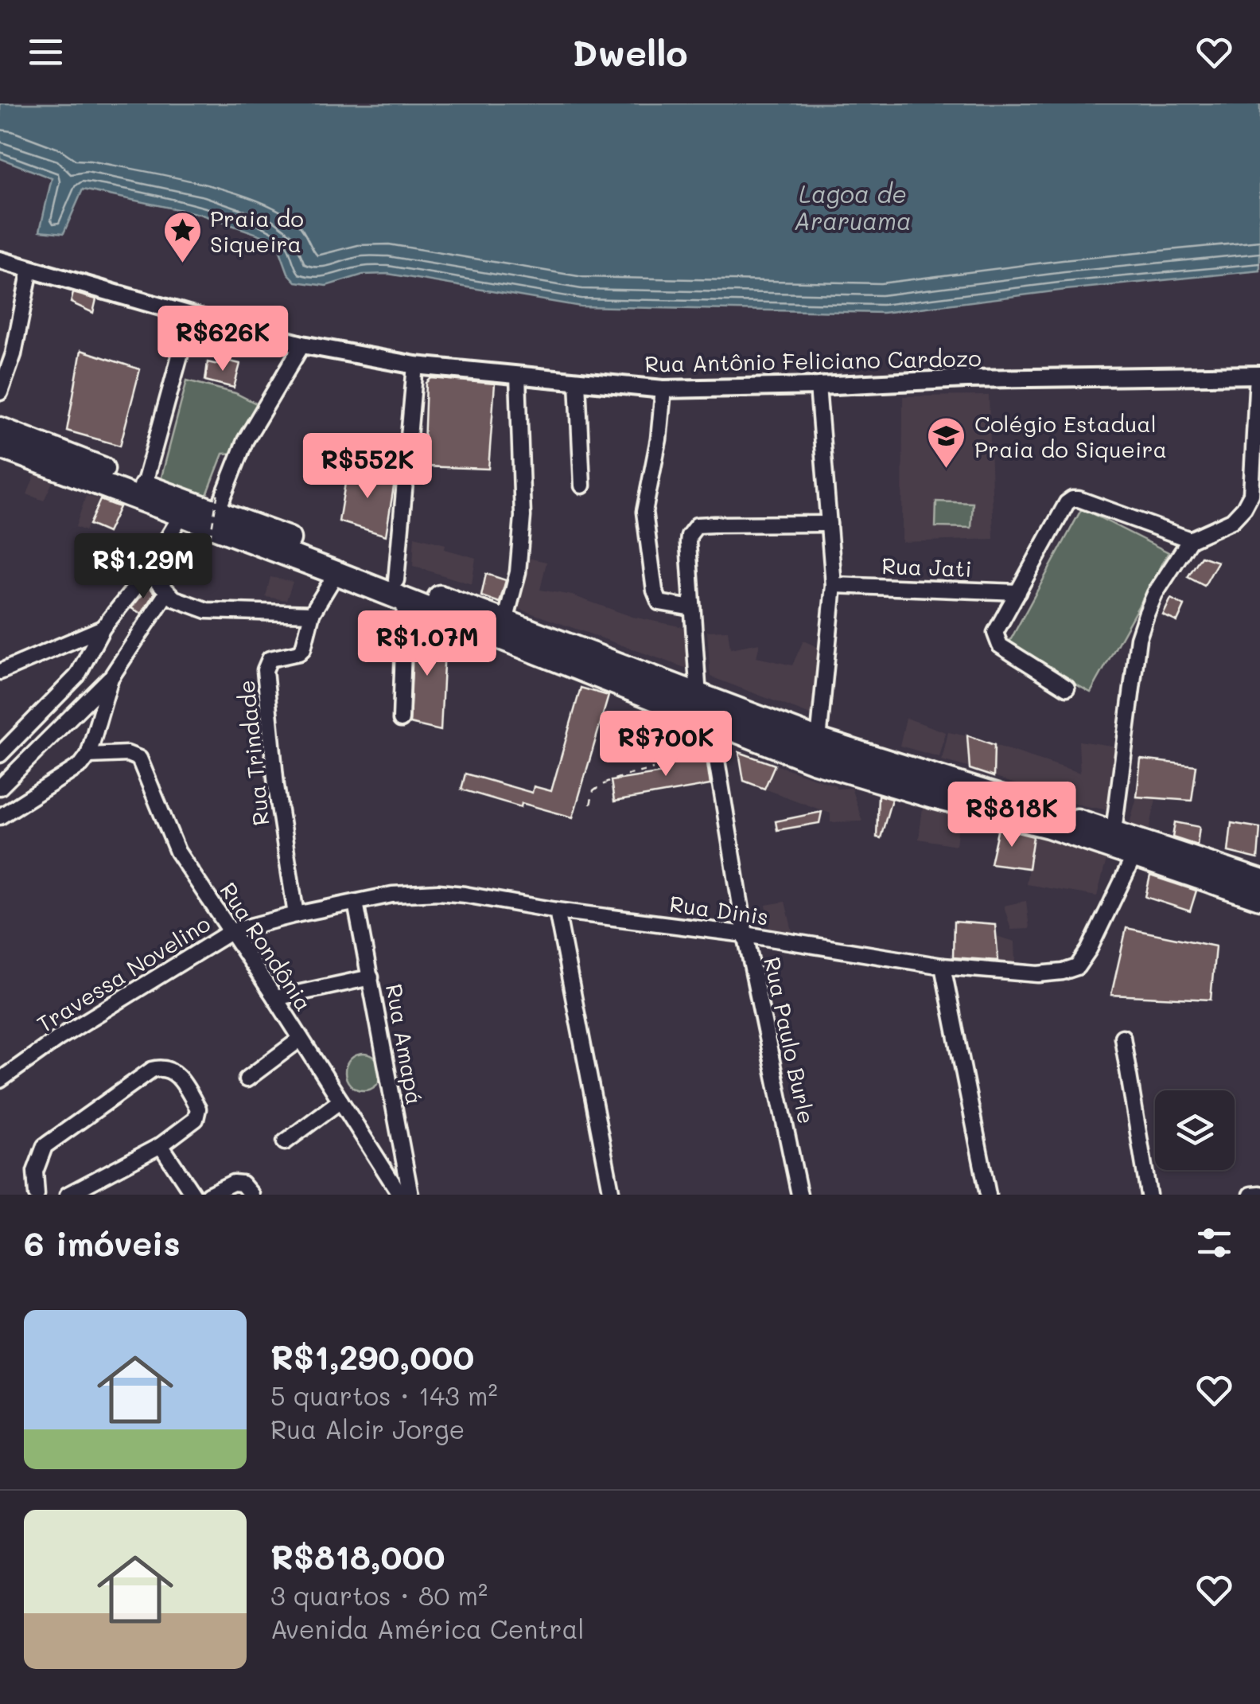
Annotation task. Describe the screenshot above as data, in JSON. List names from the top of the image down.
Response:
{
  "streets": {
    "street": [
      "Rua Antônio Feliciano Cardozo",
      "Rua Jati",
      "Rua Trindade",
      "Rua Dinis",
      "Rua Rondônia",
      "Travessa Novelino",
      "Rua Paulo Burle",
      "Rua Amapá"
    ]
  },
  "crossings": [
    ["Rua Trindade", "Rua Dinis"],
    ["Rua Dinis", "Rua Rondônia"],
    ["Rua Dinis", "Travessa Novelino"],
    ["Rua Dinis", "Rua Paulo Burle"],
    ["Rua Dinis", "Rua Amapá"],
    ["Rua Rondônia", "Travessa Novelino"]
  ],
  "water": ["Lagoa de Araruama"],
  "places": {
    "place": ["Praia do Siqueira"],
    "school or university": ["Colégio Estadual Praia do Siqueira"]
  },
  "page": {
    "header": "Dwello",
    "price": [
      "R$626K",
      "R$552K",
      "R$1.29M",
      "R$1.07M",
      "R$700K",
      "R$818K"
    ],
    "heading": "6 imóveis",
    "list": [
      {
        "name": "R$1,290,000",
        "note": "5 quartos · 143 m² · Rua Alcir Jorge"
      },
      {
        "name": "R$818,000",
        "note": "3 quartos · 80 m² · Avenida América Central"
      }
    ]
  }
}
